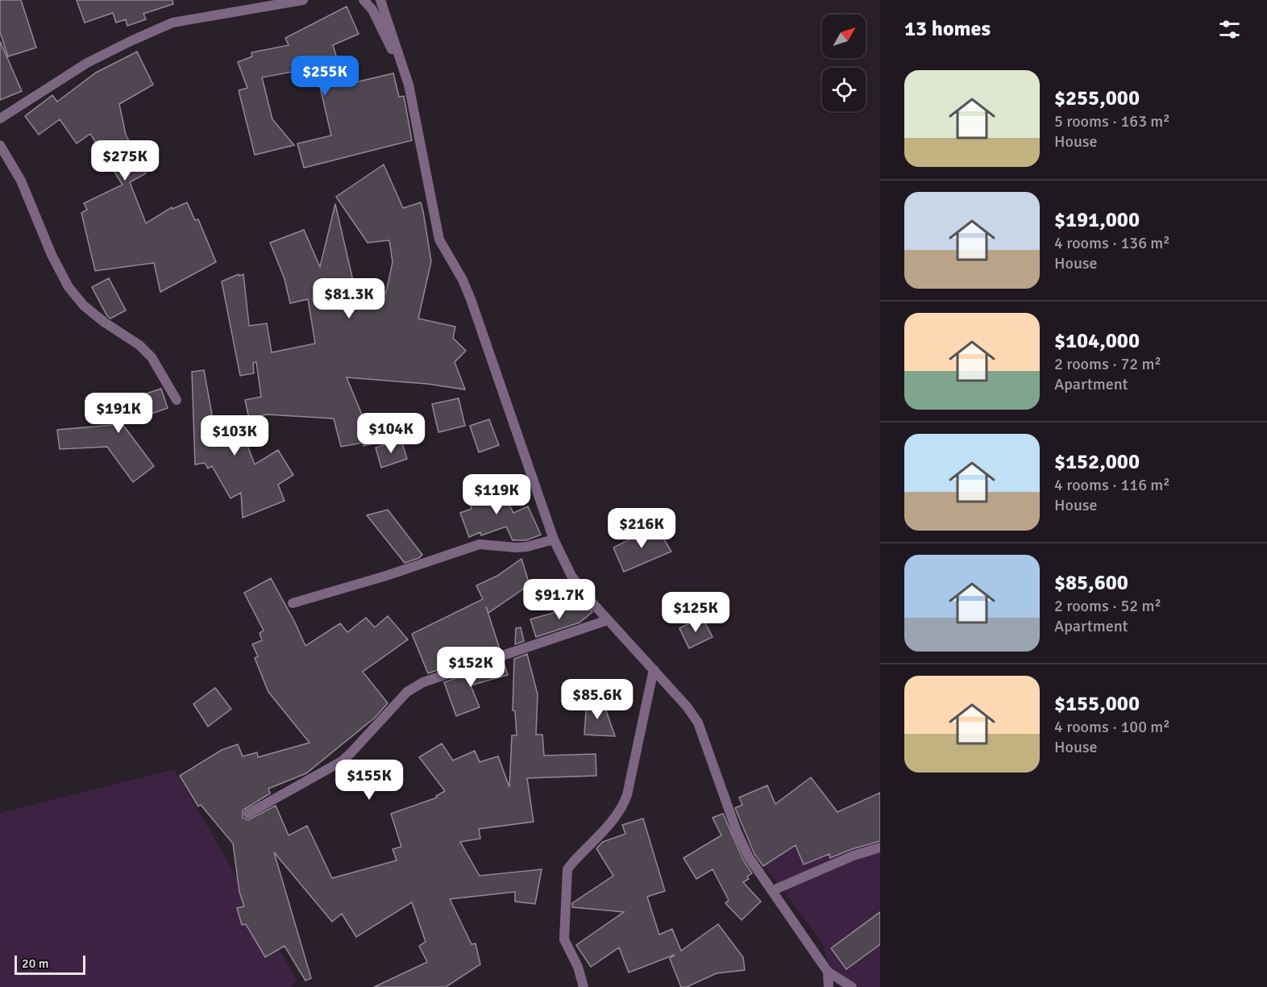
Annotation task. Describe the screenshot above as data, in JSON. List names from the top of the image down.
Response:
{
  "scale_bar": "20 m",
  "north": "top right",
  "page": {
    "heading": "13 homes",
    "price": [
      "$255K",
      "$275K",
      "$81.3K",
      "$191K",
      "$104K",
      "$103K",
      "$119K",
      "$216K",
      "$91.7K",
      "$125K",
      "$152K",
      "$85.6K",
      "$155K"
    ],
    "list": [
      {
        "name": "$255,000",
        "note": "5 rooms · 163 m² · House"
      },
      {
        "name": "$191,000",
        "note": "4 rooms · 136 m² · House"
      },
      {
        "name": "$104,000",
        "note": "2 rooms · 72 m² · Apartment"
      },
      {
        "name": "$152,000",
        "note": "4 rooms · 116 m² · House"
      },
      {
        "name": "$85,600",
        "note": "2 rooms · 52 m² · Apartment"
      },
      {
        "name": "$155,000",
        "note": "4 rooms · 100 m² · House"
      }
    ],
    "scale": "20 m"
  }
}
